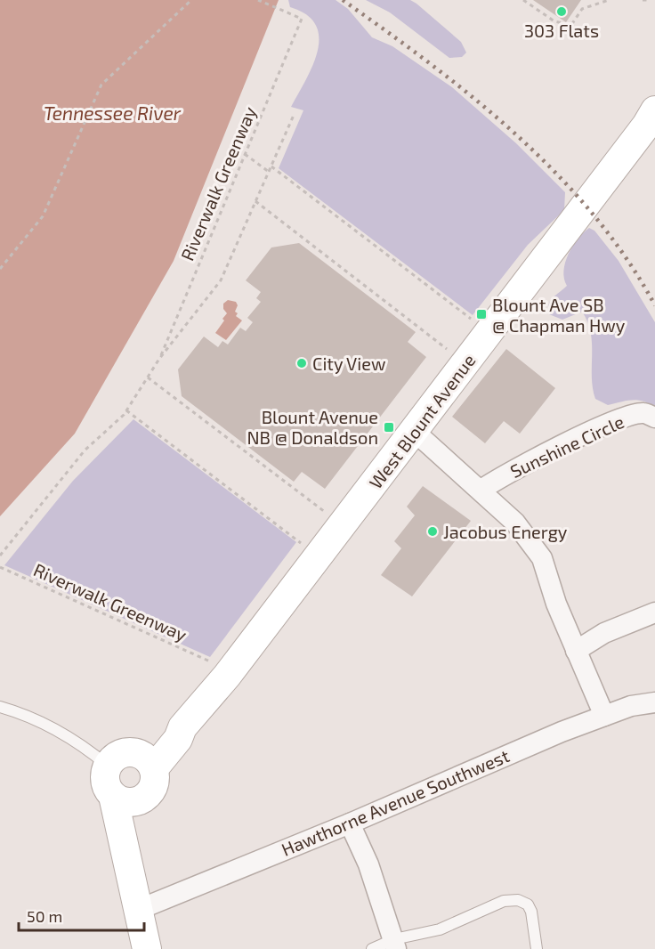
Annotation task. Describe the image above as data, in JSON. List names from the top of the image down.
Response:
{
  "streets": {
    "street": ["West Blount Avenue", "Sunshine Circle", "Hawthorne Avenue Southwest"],
    "path": ["Riverwalk Greenway"]
  },
  "water": ["Tennessee River"],
  "places": {
    "other": ["303 Flats", "City View", "Jacobus Energy"],
    "transit": ["Blount Ave SB @ Chapman Hwy", "Blount Avenue NB @ Donaldson"]
  },
  "scale_bar": "50 m"
}
